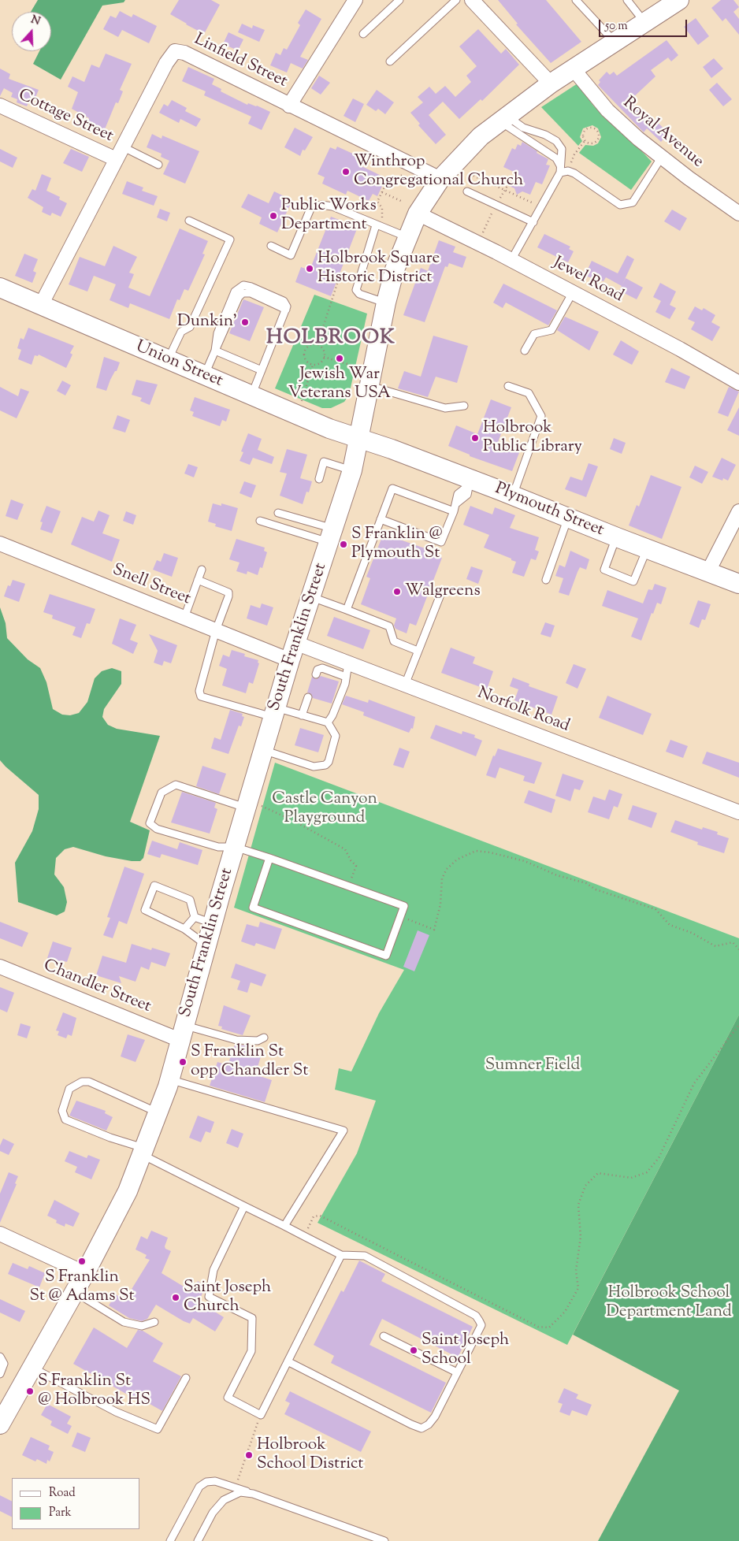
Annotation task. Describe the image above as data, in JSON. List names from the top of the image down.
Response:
{
  "streets": {
    "main road": ["Union Street", "Plymouth Street", "South Franklin Street"],
    "street": [
      "Linfield Street",
      "Cottage Street",
      "Royal Avenue",
      "Jewel Road",
      "Snell Street",
      "Norfolk Road",
      "Chandler Street"
    ]
  },
  "crossings": [
    ["Linfield Street", "Cottage Street"],
    ["Linfield Street", "Union Street"],
    ["Linfield Street", "South Franklin Street"],
    ["Royal Avenue", "South Franklin Street"],
    ["Jewel Road", "South Franklin Street"],
    ["Union Street", "Plymouth Street"],
    ["Union Street", "South Franklin Street"],
    ["Plymouth Street", "South Franklin Street"],
    ["Snell Street", "South Franklin Street"],
    ["Snell Street", "Norfolk Road"],
    ["South Franklin Street", "Norfolk Road"],
    ["South Franklin Street", "Chandler Street"]
  ],
  "districts": ["HOLBROOK"],
  "parks": ["Castle Canyon Playground", "Sumner Field", "Holbrook School Department Land"],
  "places": [
    "Winthrop Congregational Church",
    "Public Works Department",
    "Holbrook Square Historic District",
    "Dunkin'",
    "Jewish War Veterans USA",
    "Holbrook Public Library",
    "S Franklin @ Plymouth St",
    "Walgreens",
    "S Franklin St opp Chandler St",
    "S Franklin St @ Adams St",
    "Saint Joseph Church",
    "Saint Joseph School",
    "S Franklin St @ Holbrook HS",
    "Holbrook School District"
  ],
  "legend": ["Road", "Park"],
  "scale_bar": "50 m",
  "north": "top"
}
